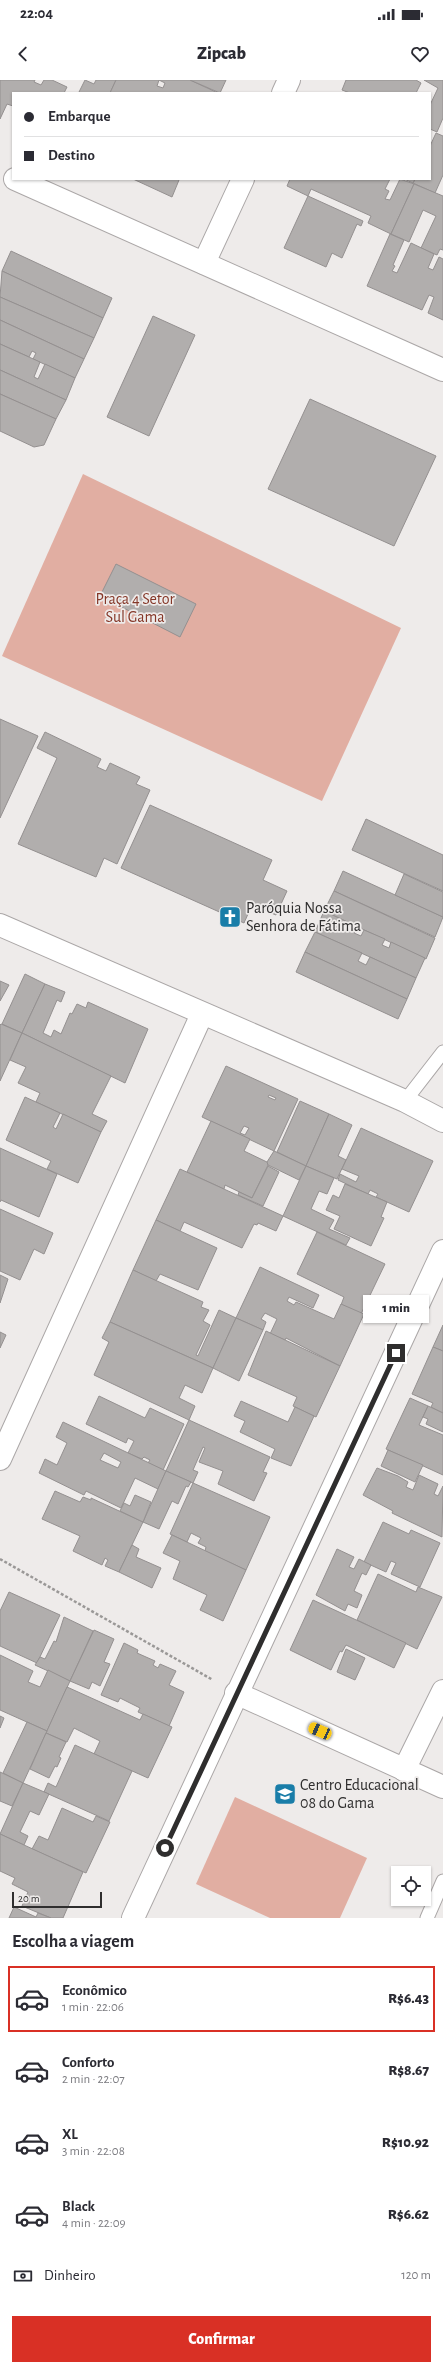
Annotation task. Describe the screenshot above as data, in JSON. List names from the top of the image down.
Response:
{
  "parks": ["Praça 4 Setor Sul Gama"],
  "places": {
    "church": ["Paróquia Nossa Senhora de Fátima"],
    "school or university": ["Centro Educacional 08 do Gama"]
  },
  "scale_bar": "20 m",
  "page": {
    "status": "22:04",
    "header": "Zipcab",
    "banner": ["Embarque", "Destino"],
    "bubble": "1 min",
    "scale": "20 m",
    "heading": "Escolha a viagem",
    "list": [
      {
        "name": "Econômico",
        "note": "1 min · 22:06",
        "value": "R$6.43"
      },
      {
        "name": "Conforto",
        "note": "2 min · 22:07",
        "value": "R$8.67"
      },
      {
        "name": "XL",
        "note": "3 min · 22:08",
        "value": "R$10.92"
      },
      {
        "name": "Black",
        "note": "4 min · 22:09",
        "value": "R$6.62"
      }
    ],
    "pay": ["Dinheiro", "120 m"],
    "buttons": "Confirmar"
  }
}
